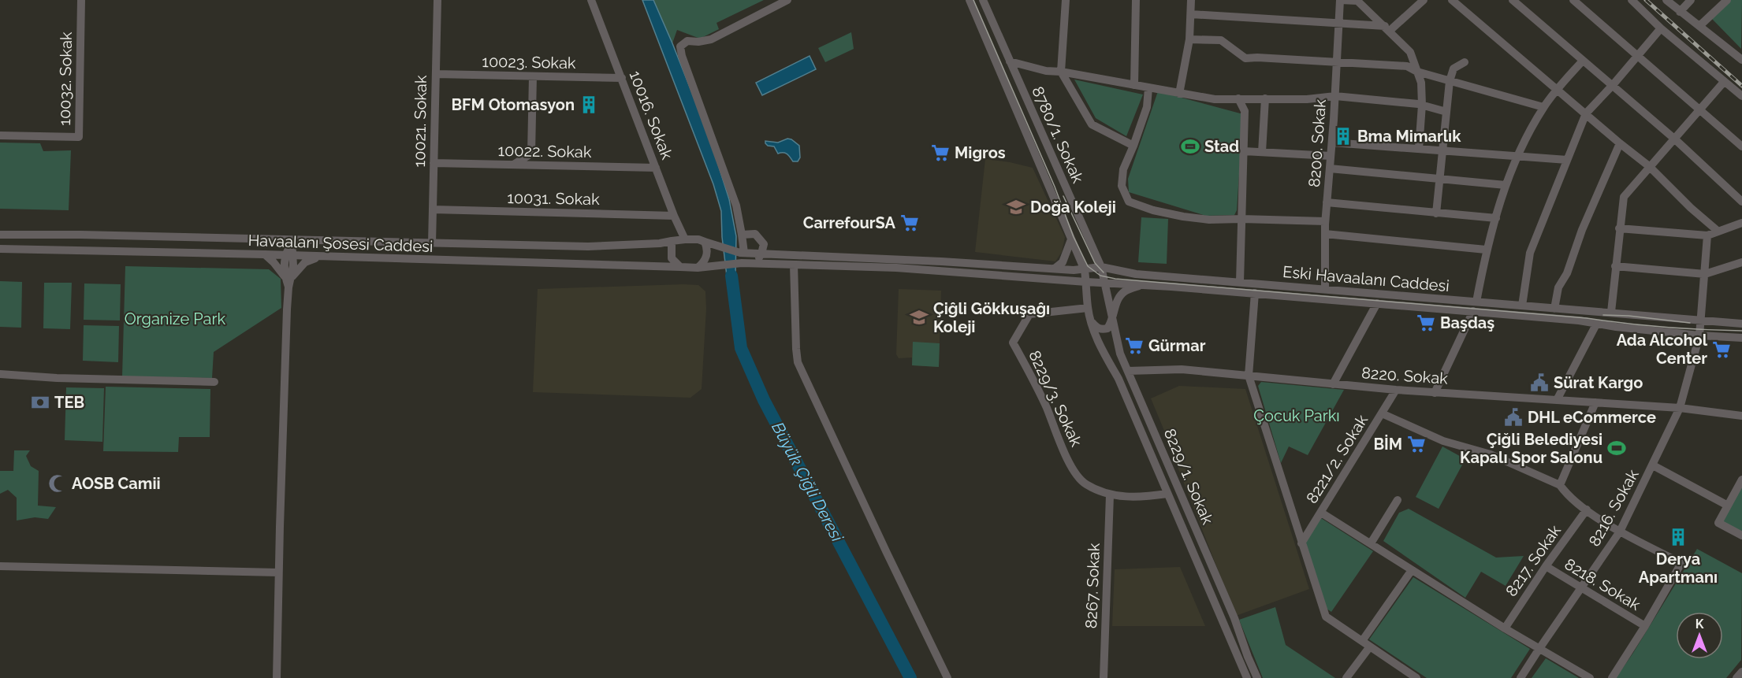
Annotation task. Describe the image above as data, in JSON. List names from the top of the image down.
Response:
{
  "streets": {
    "street": [
      "10023. Sokak",
      "10032. Sokak",
      "10016. Sokak",
      "10021. Sokak",
      "8780/1. Sokak",
      "8200. Sokak",
      "10022. Sokak",
      "10031. Sokak",
      "Havaalanı Şosesi Caddesi",
      "Eski Havaalanı Caddesi",
      "8220. Sokak",
      "8229/3. Sokak",
      "8221/2. Sokak",
      "8229/1. Sokak",
      "8216. Sokak",
      "8217. Sokak",
      "8218. Sokak",
      "8267. Sokak"
    ]
  },
  "crossings": [
    ["10023. Sokak", "10016. Sokak"],
    ["10023. Sokak", "10021. Sokak"],
    ["10016. Sokak", "10022. Sokak"],
    ["10016. Sokak", "10031. Sokak"],
    ["10016. Sokak", "Havaalanı Şosesi Caddesi"],
    ["10016. Sokak", "Eski Havaalanı Caddesi"],
    ["10021. Sokak", "10022. Sokak"],
    ["10021. Sokak", "10031. Sokak"],
    ["10021. Sokak", "Havaalanı Şosesi Caddesi"],
    ["8780/1. Sokak", "Eski Havaalanı Caddesi"],
    ["8780/1. Sokak", "8229/1. Sokak"],
    ["8200. Sokak", "Eski Havaalanı Caddesi"],
    ["Havaalanı Şosesi Caddesi", "Eski Havaalanı Caddesi"],
    ["Eski Havaalanı Caddesi", "8229/1. Sokak"],
    ["Eski Havaalanı Caddesi", "8216. Sokak"],
    ["8220. Sokak", "8221/2. Sokak"],
    ["8220. Sokak", "8229/1. Sokak"],
    ["8220. Sokak", "8216. Sokak"],
    ["8229/3. Sokak", "8229/1. Sokak"],
    ["8229/3. Sokak", "8267. Sokak"],
    ["8216. Sokak", "8218. Sokak"],
    ["8217. Sokak", "8218. Sokak"]
  ],
  "water": ["Büyük Çiğli Deresi"],
  "parks": ["Organize Park", "Çocuk Parkı"],
  "places": {
    "building": ["BFM Otomasyon", "Bma Mimarlık", "Derya Apartmanı"],
    "sports": ["Stad", "Çiğli Belediyesi Kapalı Spor Salonu"],
    "supermarket": [
      "Migros",
      "CarrefourSA",
      "Başdaş",
      "Gürmar",
      "Ada Alcohol Center",
      "BİM"
    ],
    "school or university": ["Doğa Koleji", "Çiĝli Gökkuşaĝı Koleji"],
    "public building": ["Sürat Kargo", "DHL eCommerce"],
    "bank": ["TEB"],
    "mosque": ["AOSB Camii"]
  },
  "north": "top"
}
